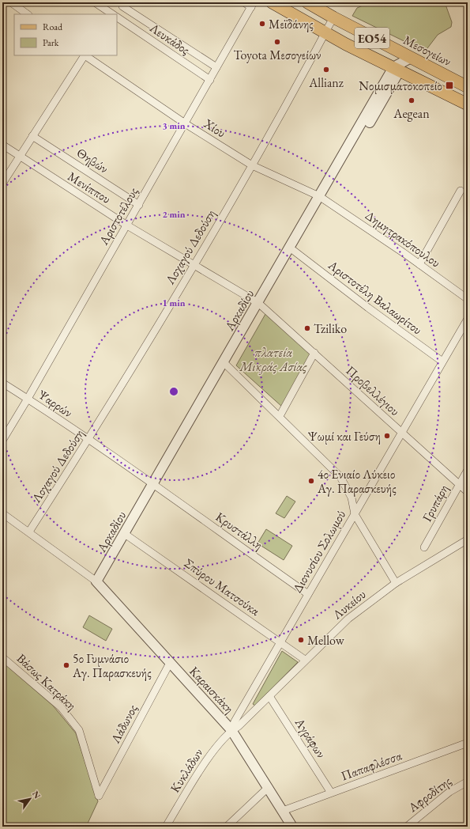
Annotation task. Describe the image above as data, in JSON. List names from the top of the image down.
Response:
{
  "streets": {
    "main road": ["ΕΟ54", "Μεσογείων"],
    "street": [
      "Λευκάδος",
      "Χίου",
      "Θηβών",
      "Μενίππου",
      "Αριστοτέλους",
      "Δημητρακόπουλου",
      "Λοχαγού Δεδούση",
      "Αριστοτέλη Βαλαωρίτου",
      "Αρκαδίου",
      "Προβελλέγιου",
      "Ψαρρών",
      "Γρυπάρη",
      "Κρυστάλλη",
      "Διονυσίου Σολωμού",
      "Σπύρου Ματσούκα",
      "Λυκείου",
      "Βάσως Κατράκη",
      "Καραισκάκη",
      "Λάδωνος",
      "Αγράφων",
      "Παπαφλέσσα",
      "Κυκλάδων",
      "Αφροδίτης"
    ]
  },
  "crossings": [
    ["ΕΟ54", "Λοχαγού Δεδούση"],
    ["ΕΟ54", "Αρκαδίου"],
    ["Λευκάδος", "Αριστοτέλους"],
    ["Μεσογείων", "Λοχαγού Δεδούση"],
    ["Χίου", "Αριστοτέλους"],
    ["Χίου", "Δημητρακόπουλου"],
    ["Χίου", "Λοχαγού Δεδούση"],
    ["Χίου", "Αρκαδίου"],
    ["Θηβών", "Αριστοτέλους"],
    ["Μενίππου", "Αριστοτέλους"],
    ["Μενίππου", "Λοχαγού Δεδούση"],
    ["Μενίππου", "Αρκαδίου"],
    ["Μενίππου", "Προβελλέγιου"],
    ["Αριστοτέλους", "Ψαρρών"],
    ["Δημητρακόπουλου", "Αρκαδίου"],
    ["Λοχαγού Δεδούση", "Ψαρρών"],
    ["Αριστοτέλη Βαλαωρίτου", "Αρκαδίου"],
    ["Αριστοτέλη Βαλαωρίτου", "Διονυσίου Σολωμού"],
    ["Αρκαδίου", "Προβελλέγιου"],
    ["Αρκαδίου", "Ψαρρών"],
    ["Αρκαδίου", "Κρυστάλλη"],
    ["Αρκαδίου", "Σπύρου Ματσούκα"],
    ["Αρκαδίου", "Καραισκάκη"],
    ["Προβελλέγιου", "Γρυπάρη"],
    ["Προβελλέγιου", "Διονυσίου Σολωμού"],
    ["Ψαρρών", "Κρυστάλλη"],
    ["Κρυστάλλη", "Διονυσίου Σολωμού"],
    ["Διονυσίου Σολωμού", "Σπύρου Ματσούκα"],
    ["Διονυσίου Σολωμού", "Λυκείου"],
    ["Διονυσίου Σολωμού", "Καραισκάκη"],
    ["Διονυσίου Σολωμού", "Κυκλάδων"],
    ["Σπύρου Ματσούκα", "Λυκείου"],
    ["Λυκείου", "Καραισκάκη"],
    ["Λυκείου", "Αγράφων"],
    ["Λυκείου", "Κυκλάδων"],
    ["Βάσως Κατράκη", "Λάδωνος"],
    ["Καραισκάκη", "Λάδωνος"],
    ["Καραισκάκη", "Παπαφλέσσα"],
    ["Καραισκάκη", "Κυκλάδων"],
    ["Αγράφων", "Παπαφλέσσα"]
  ],
  "parks": ["πλατεία Μικράς Ασίας"],
  "places": {
    "other": [
      "Μεϊδάνης",
      "Toyota Μεσογείων",
      "Allianz",
      "Aegean",
      "Tziliko",
      "Ψωμί και Γεύση",
      "4ο Ενιαίο Λύκειο Αγ. Παρασκευής",
      "Mellow",
      "5ο Γυμνάσιο Αγ. Παρασκευής"
    ],
    "transit": ["Νομισματοκοπείο"]
  },
  "legend": ["Road", "Park"],
  "north": "top right",
  "rings": ["3 min", "2 min", "1 min"]
}
